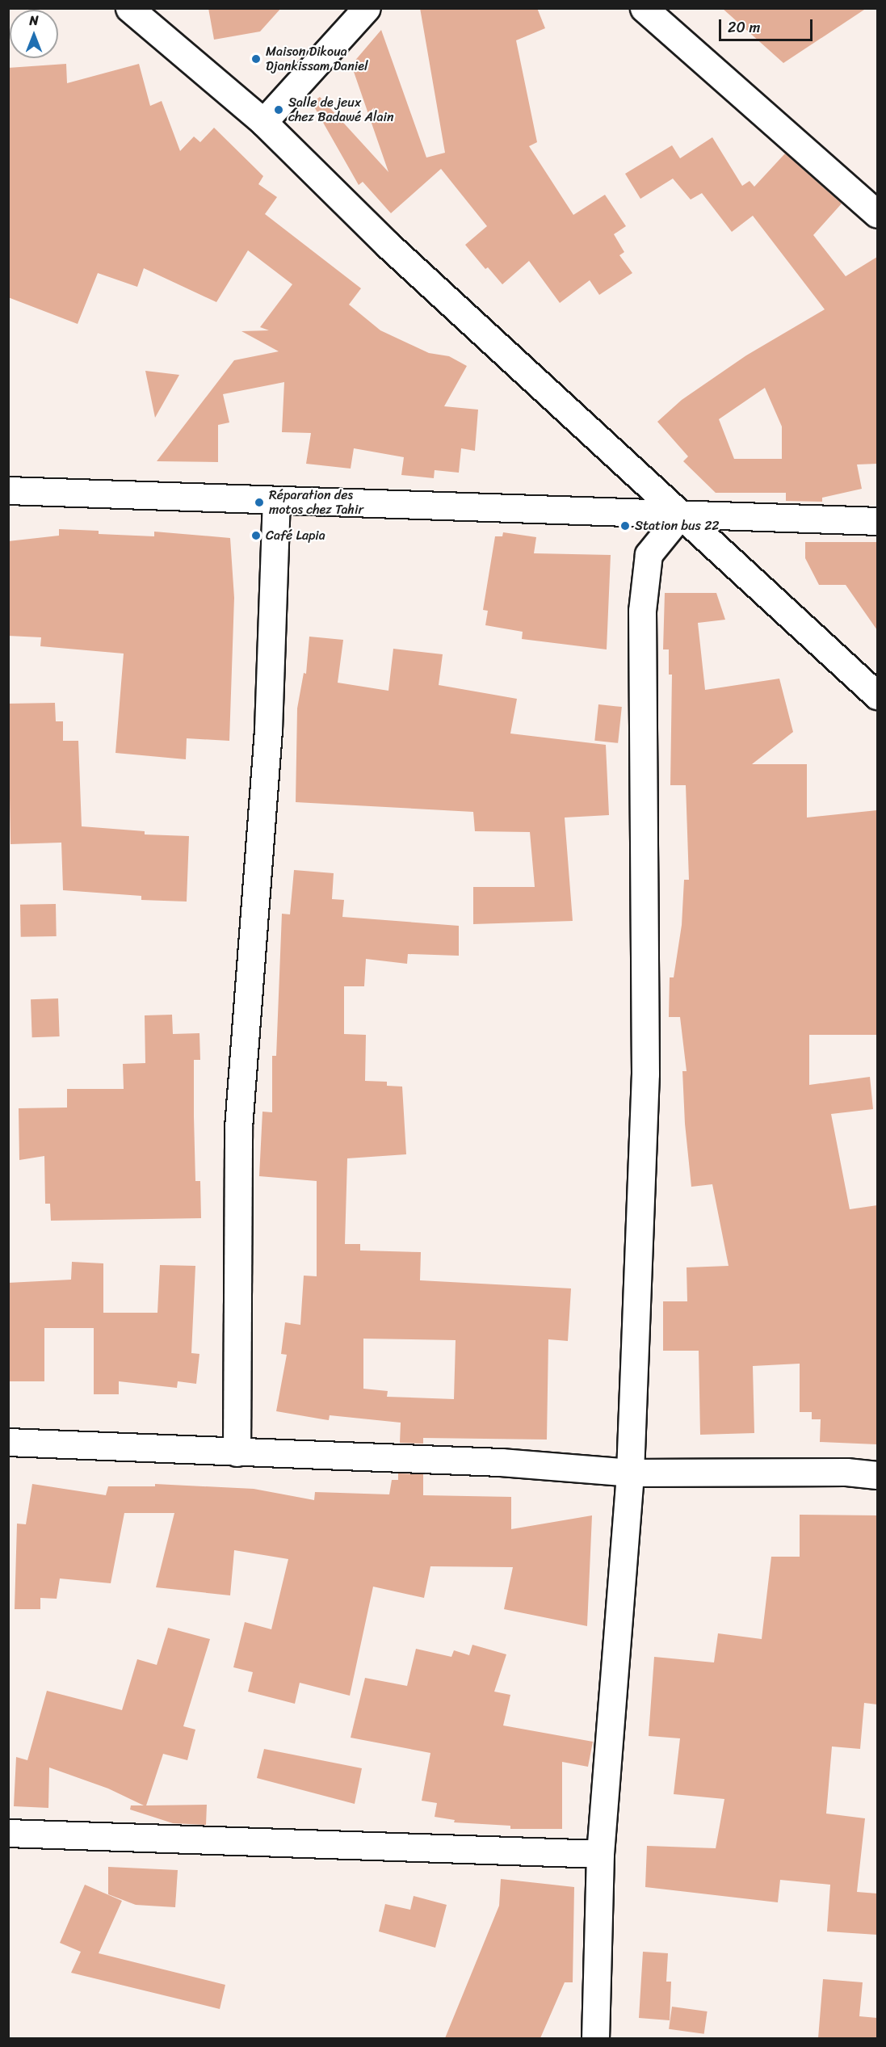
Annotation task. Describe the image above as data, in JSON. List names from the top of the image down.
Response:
{
  "places": [
    "Maison Dikoua Djankissam Daniel",
    "Salle de jeux chez Badawé Alain",
    "Réparation des motos chez Tahir",
    "Station bus 22",
    "Café Lapia"
  ],
  "scale_bar": "20 m",
  "north": "top"
}
